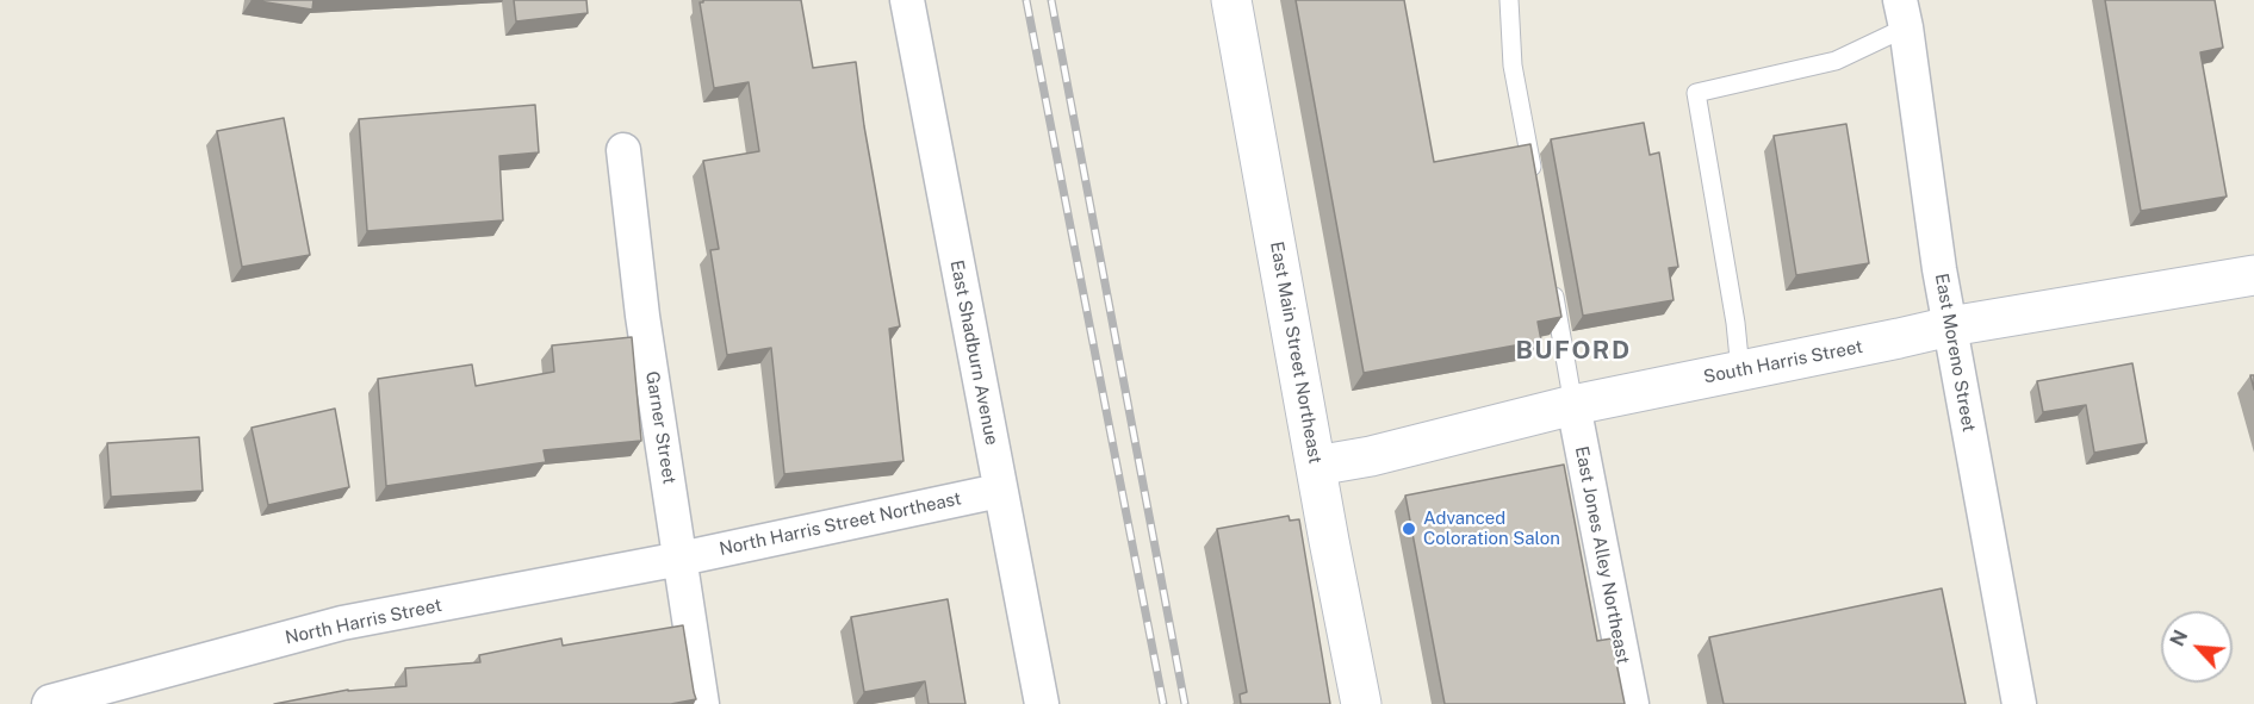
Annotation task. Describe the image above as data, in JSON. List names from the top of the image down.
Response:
{
  "streets": {
    "street": [
      "East Shadburn Avenue",
      "East Main Street Northeast",
      "East Moreno Street",
      "South Harris Street",
      "Garner Street",
      "North Harris Street Northeast",
      "East Jones Alley Northeast",
      "North Harris Street"
    ]
  },
  "crossings": [
    ["East Shadburn Avenue", "North Harris Street Northeast"],
    ["East Main Street Northeast", "South Harris Street"],
    ["East Moreno Street", "South Harris Street"],
    ["South Harris Street", "East Jones Alley Northeast"],
    ["Garner Street", "North Harris Street Northeast"],
    ["Garner Street", "North Harris Street"],
    ["North Harris Street Northeast", "North Harris Street"]
  ],
  "districts": ["BUFORD"],
  "places": ["Advanced Coloration Salon"],
  "north": "top left"
}
